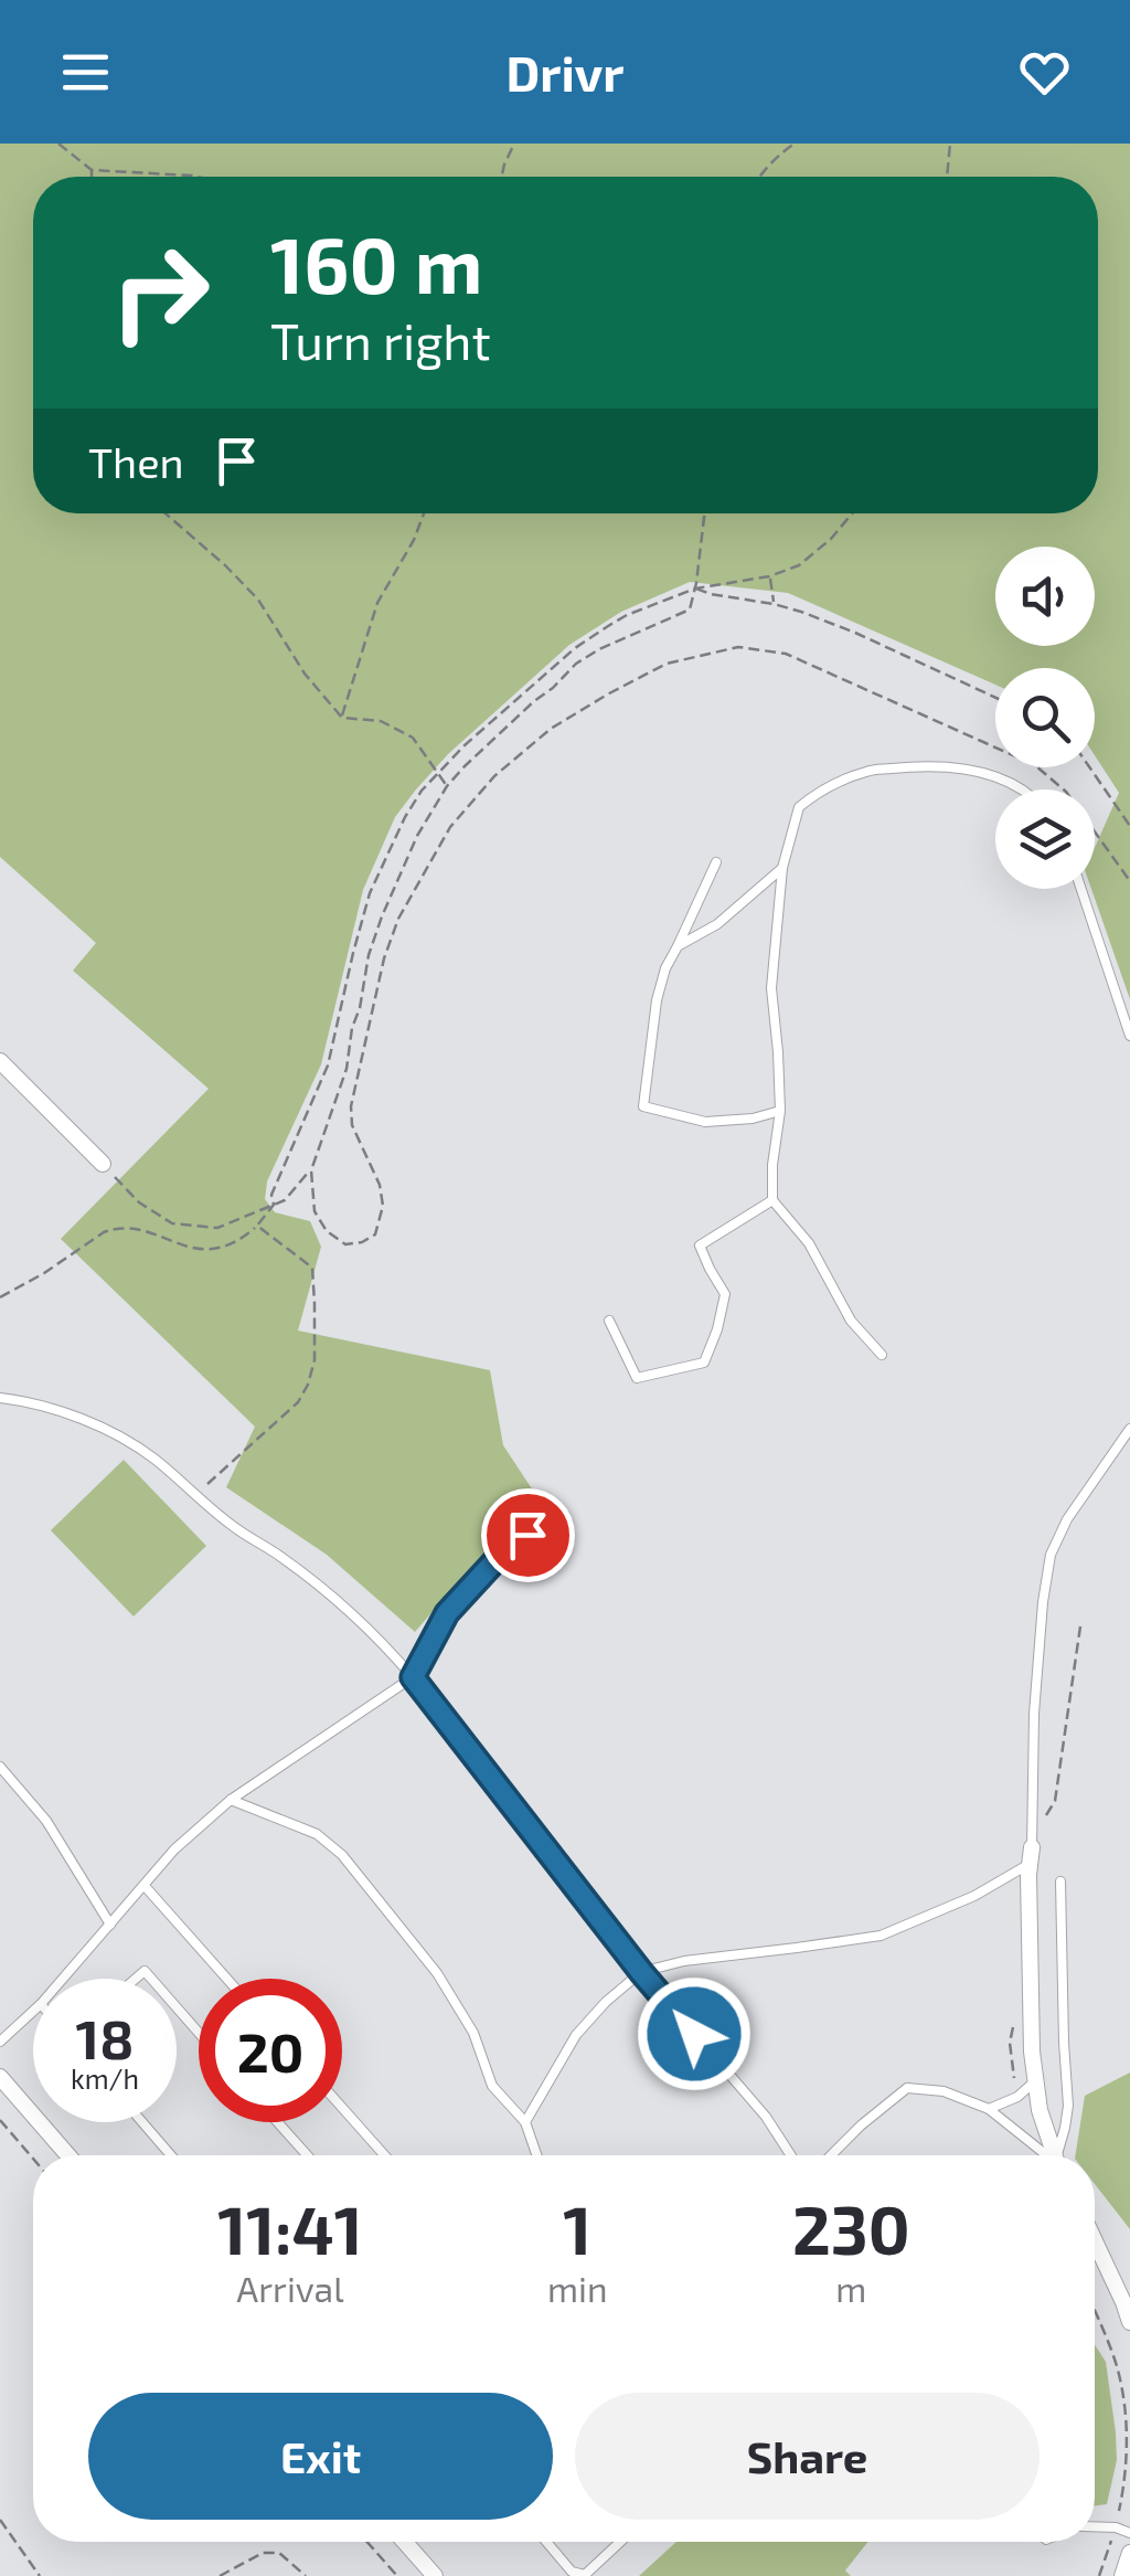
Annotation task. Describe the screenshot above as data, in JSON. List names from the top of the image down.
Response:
{
  "page": {
    "header": "Drivr",
    "turn": ["160 m", "Turn right"],
    "then": "Then",
    "speed": "18 km/h",
    "limit": "20",
    "eta": [
      "11:41",
      "Arrival",
      "1",
      "min",
      "230",
      "m"
    ],
    "buttons": ["Exit", "Share"]
  }
}
